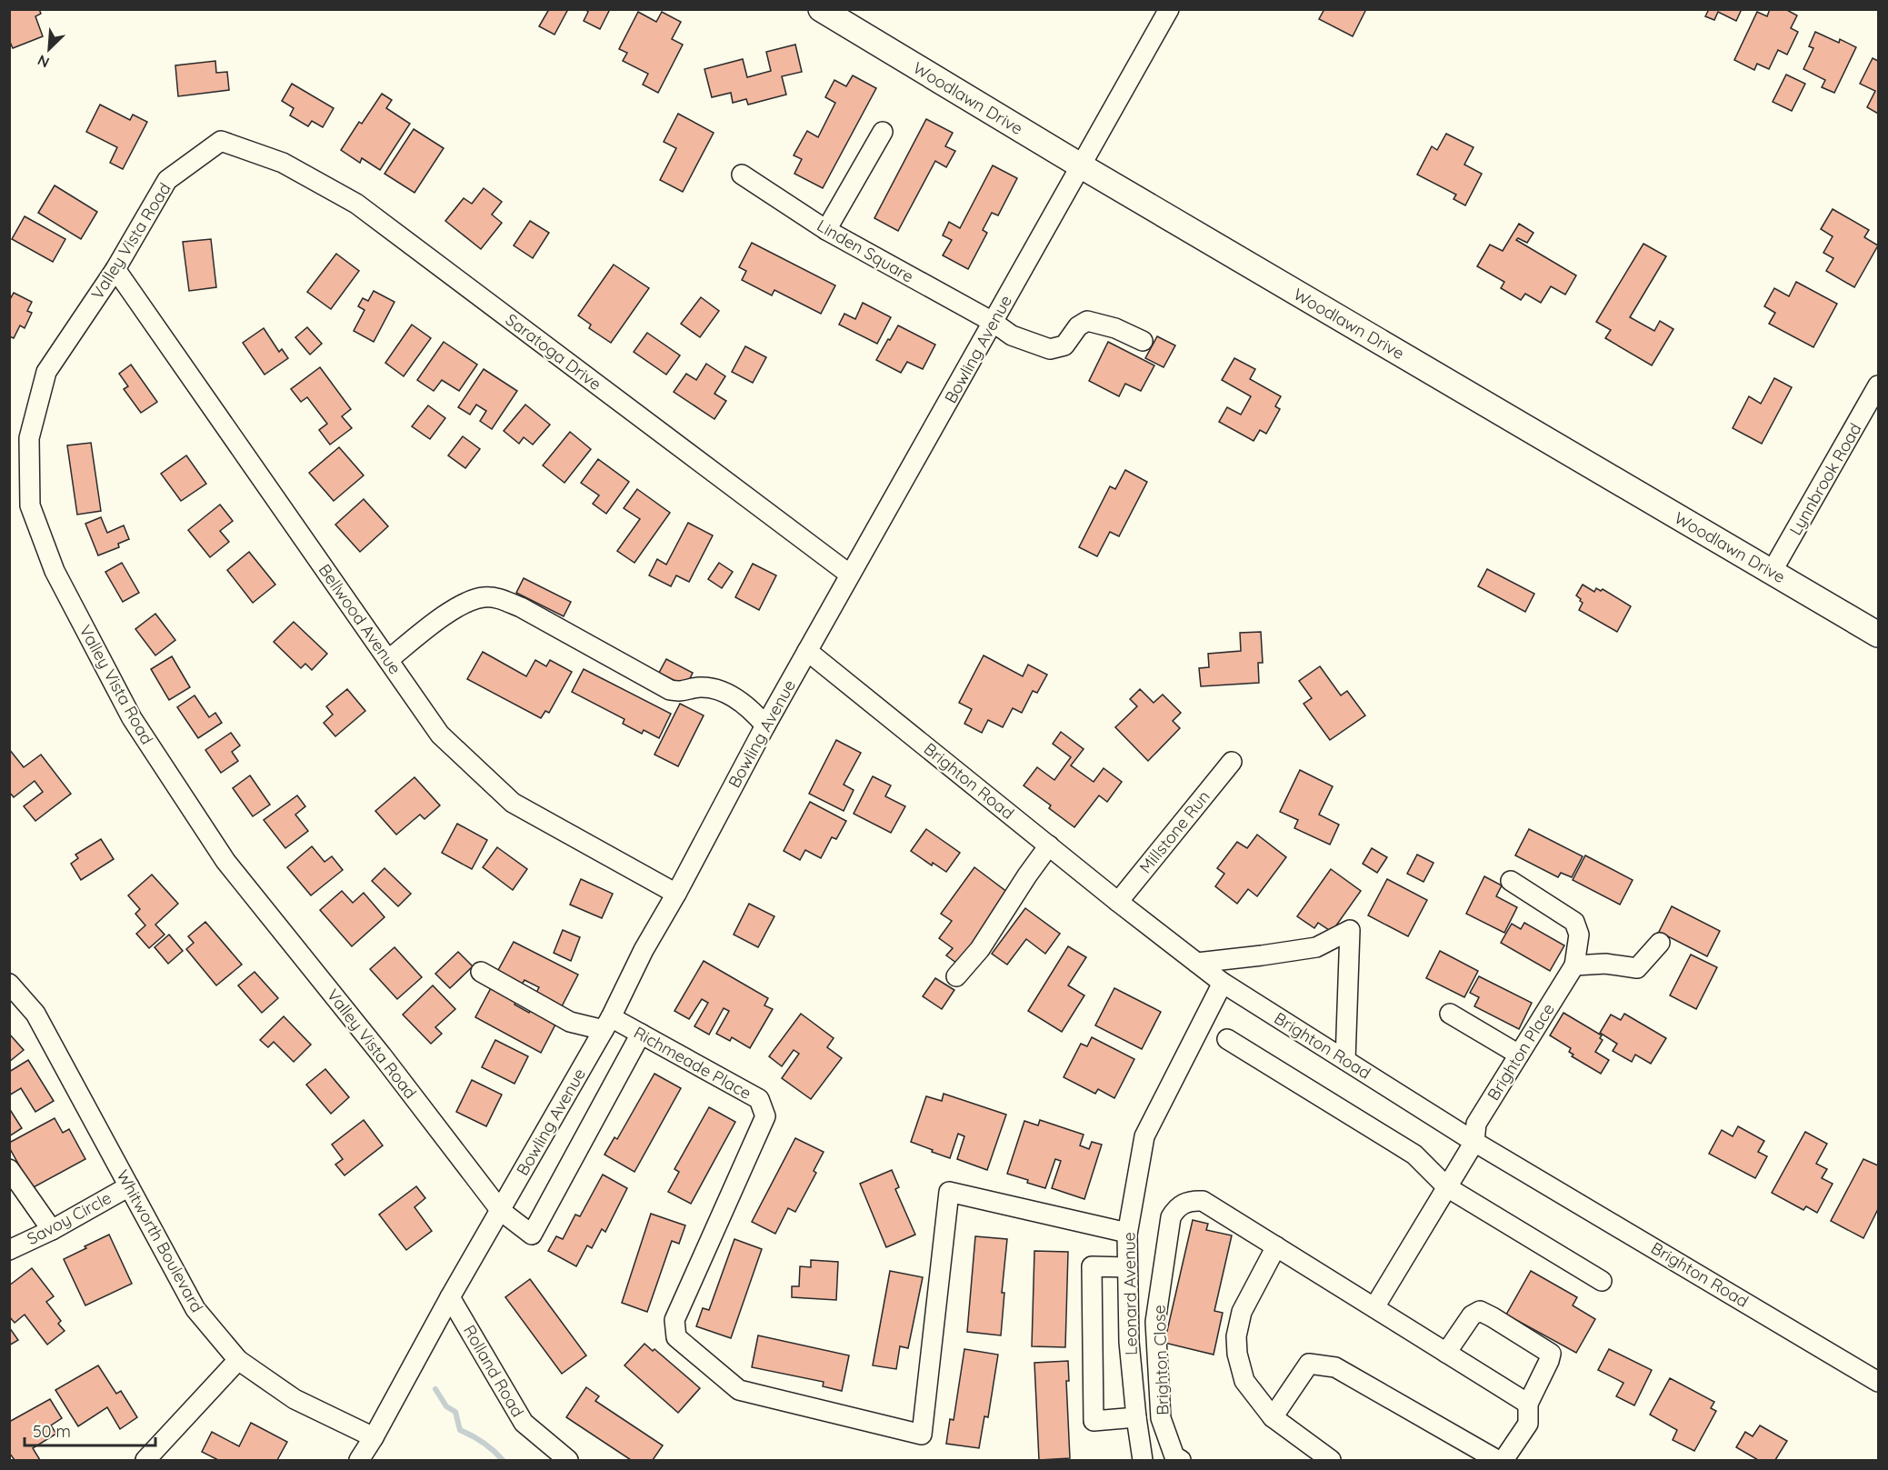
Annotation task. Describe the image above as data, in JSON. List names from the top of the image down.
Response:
{
  "streets": {
    "main road": ["Woodlawn Drive"],
    "street": [
      "Valley Vista Road",
      "Linden Square",
      "Bowling Avenue",
      "Saratoga Drive",
      "Lynnbrook Road",
      "Bellwood Avenue",
      "Brighton Road",
      "Millstone Run",
      "Brighton Place",
      "Richmeade Place",
      "Savoy Circle",
      "Whitworth Boulevard",
      "Leonard Avenue",
      "Brighton Close",
      "Rolland Road"
    ]
  },
  "crossings": [
    ["Woodlawn Drive", "Bowling Avenue"],
    ["Woodlawn Drive", "Lynnbrook Road"],
    ["Valley Vista Road", "Bowling Avenue"],
    ["Valley Vista Road", "Saratoga Drive"],
    ["Valley Vista Road", "Bellwood Avenue"],
    ["Valley Vista Road", "Richmeade Place"],
    ["Linden Square", "Bowling Avenue"],
    ["Bowling Avenue", "Saratoga Drive"],
    ["Bowling Avenue", "Bellwood Avenue"],
    ["Bowling Avenue", "Brighton Road"],
    ["Bowling Avenue", "Richmeade Place"],
    ["Bowling Avenue", "Whitworth Boulevard"],
    ["Bowling Avenue", "Rolland Road"],
    ["Brighton Road", "Millstone Run"],
    ["Brighton Road", "Brighton Place"],
    ["Brighton Road", "Leonard Avenue"],
    ["Brighton Place", "Brighton Close"],
    ["Richmeade Place", "Leonard Avenue"],
    ["Savoy Circle", "Whitworth Boulevard"]
  ],
  "scale_bar": "50 m",
  "north": "bottom left"
}
